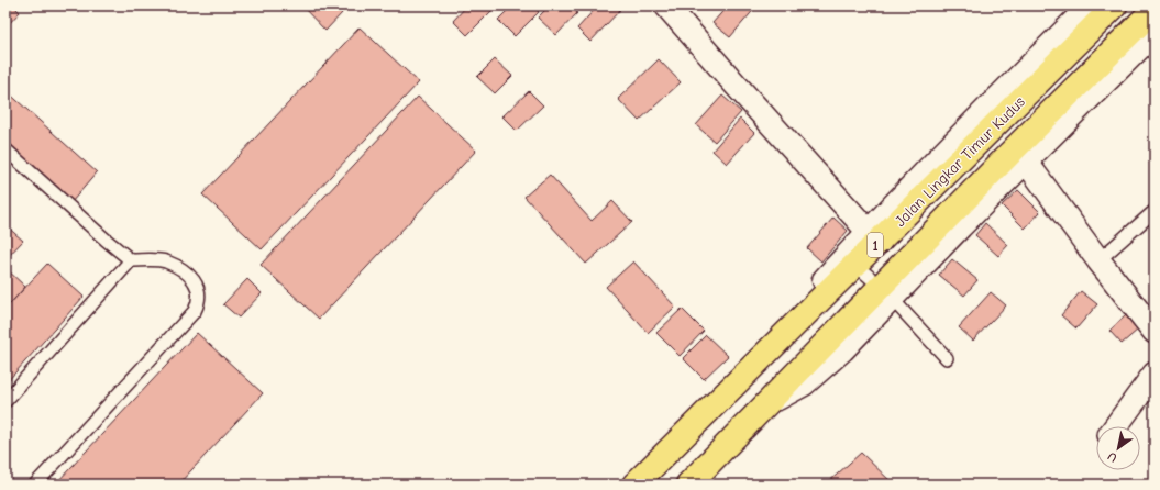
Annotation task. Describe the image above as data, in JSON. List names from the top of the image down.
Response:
{
  "streets": {
    "highway": ["Jalan Lingkar Timur Kudus", "1"]
  },
  "north": "bottom left"
}
